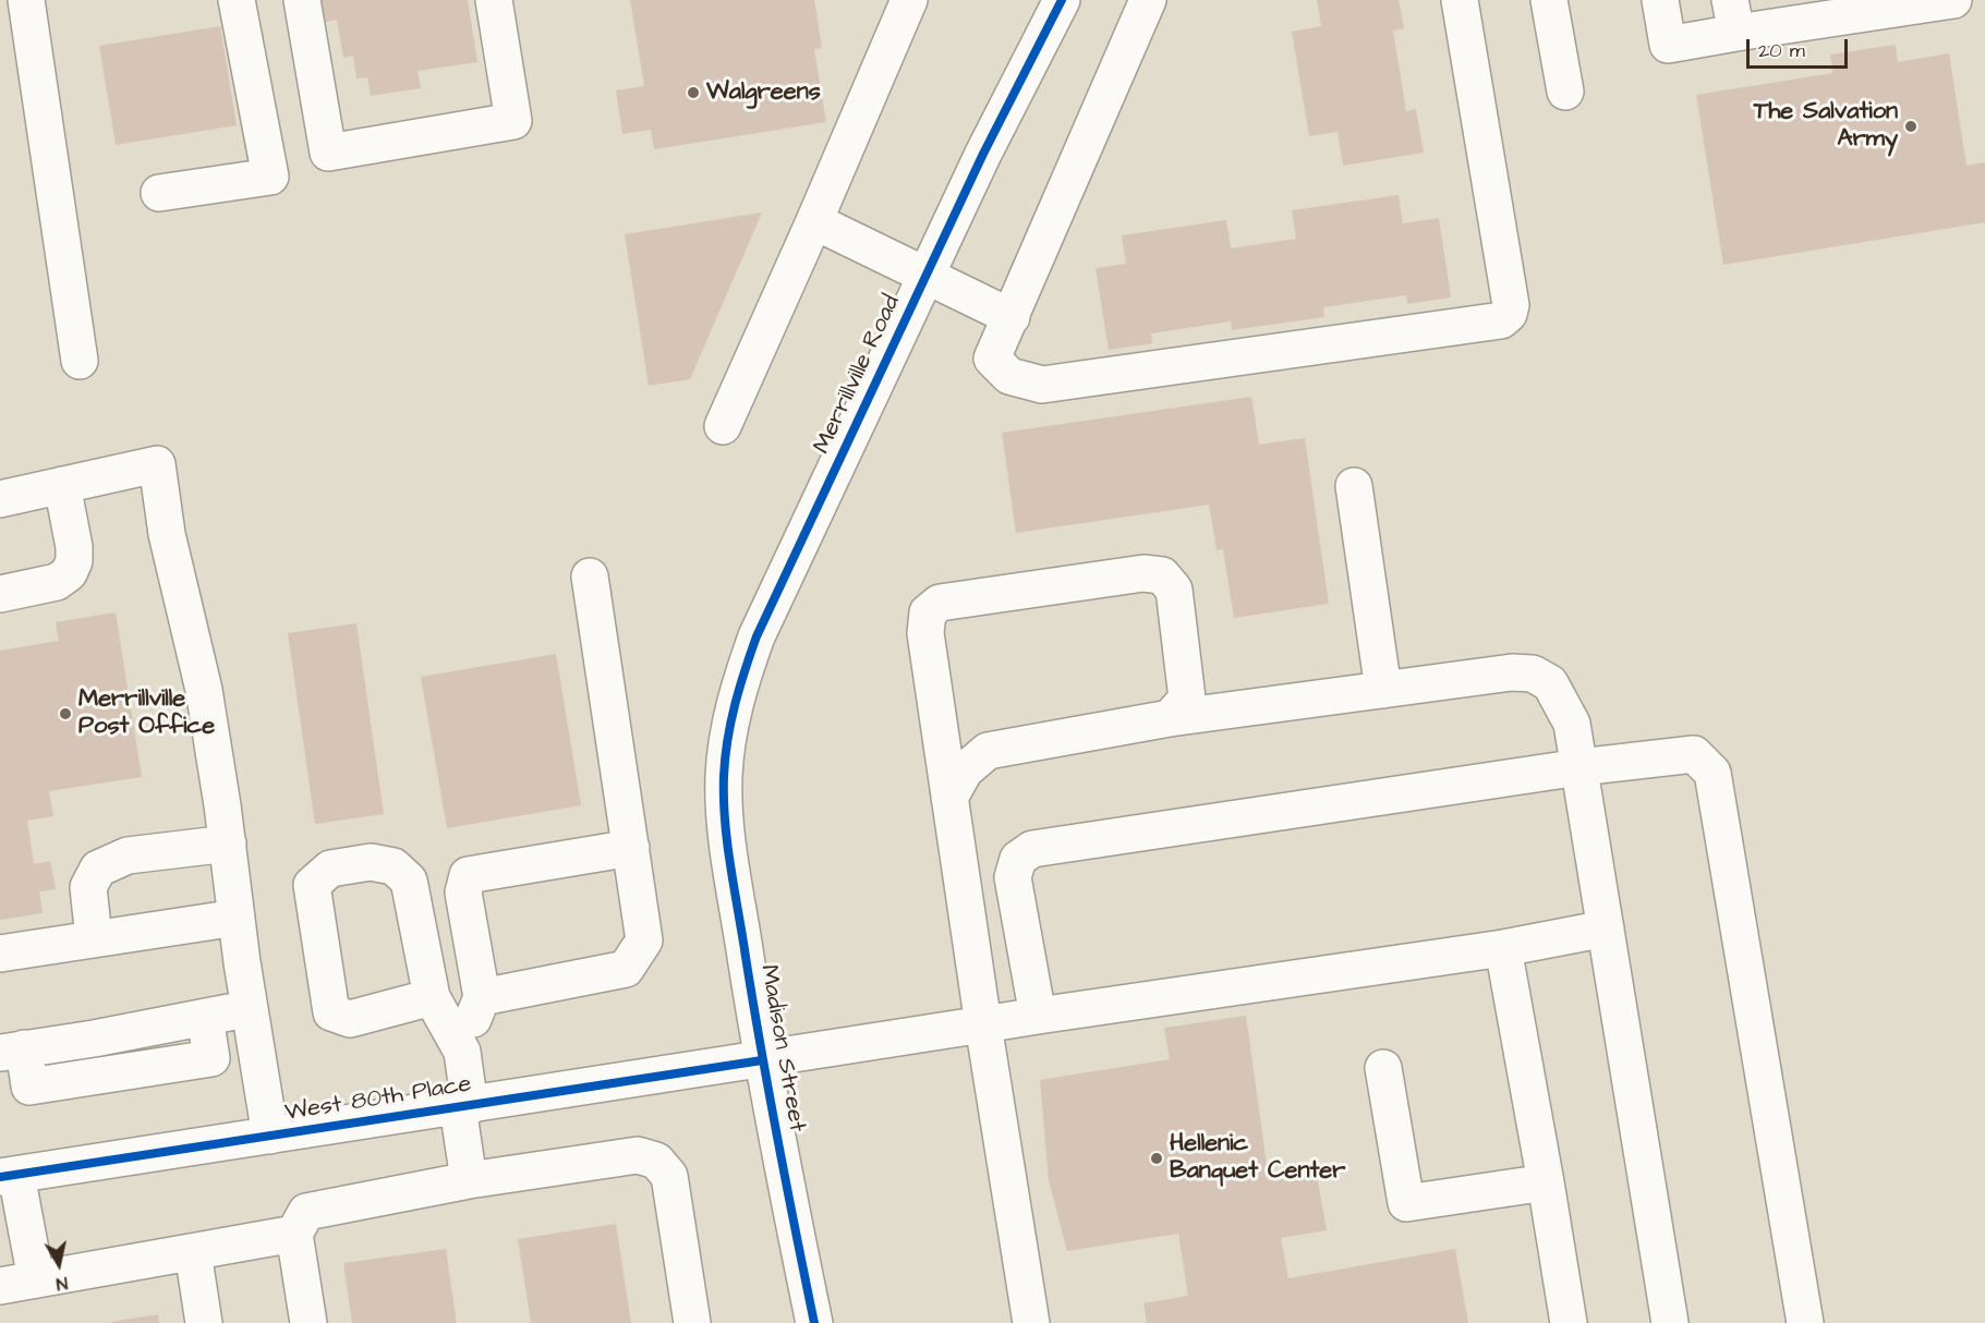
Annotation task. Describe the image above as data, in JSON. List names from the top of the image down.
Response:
{
  "streets": {
    "street": ["Merrillville Road", "Madison Street", "West 80th Place"]
  },
  "crossings": [
    ["Merrillville Road", "Madison Street"],
    ["Madison Street", "West 80th Place"]
  ],
  "places": [
    "Walgreens",
    "The Salvation Army",
    "Merrillville Post Office",
    "Hellenic Banquet Center"
  ],
  "scale_bar": "20 m",
  "north": "bottom"
}
